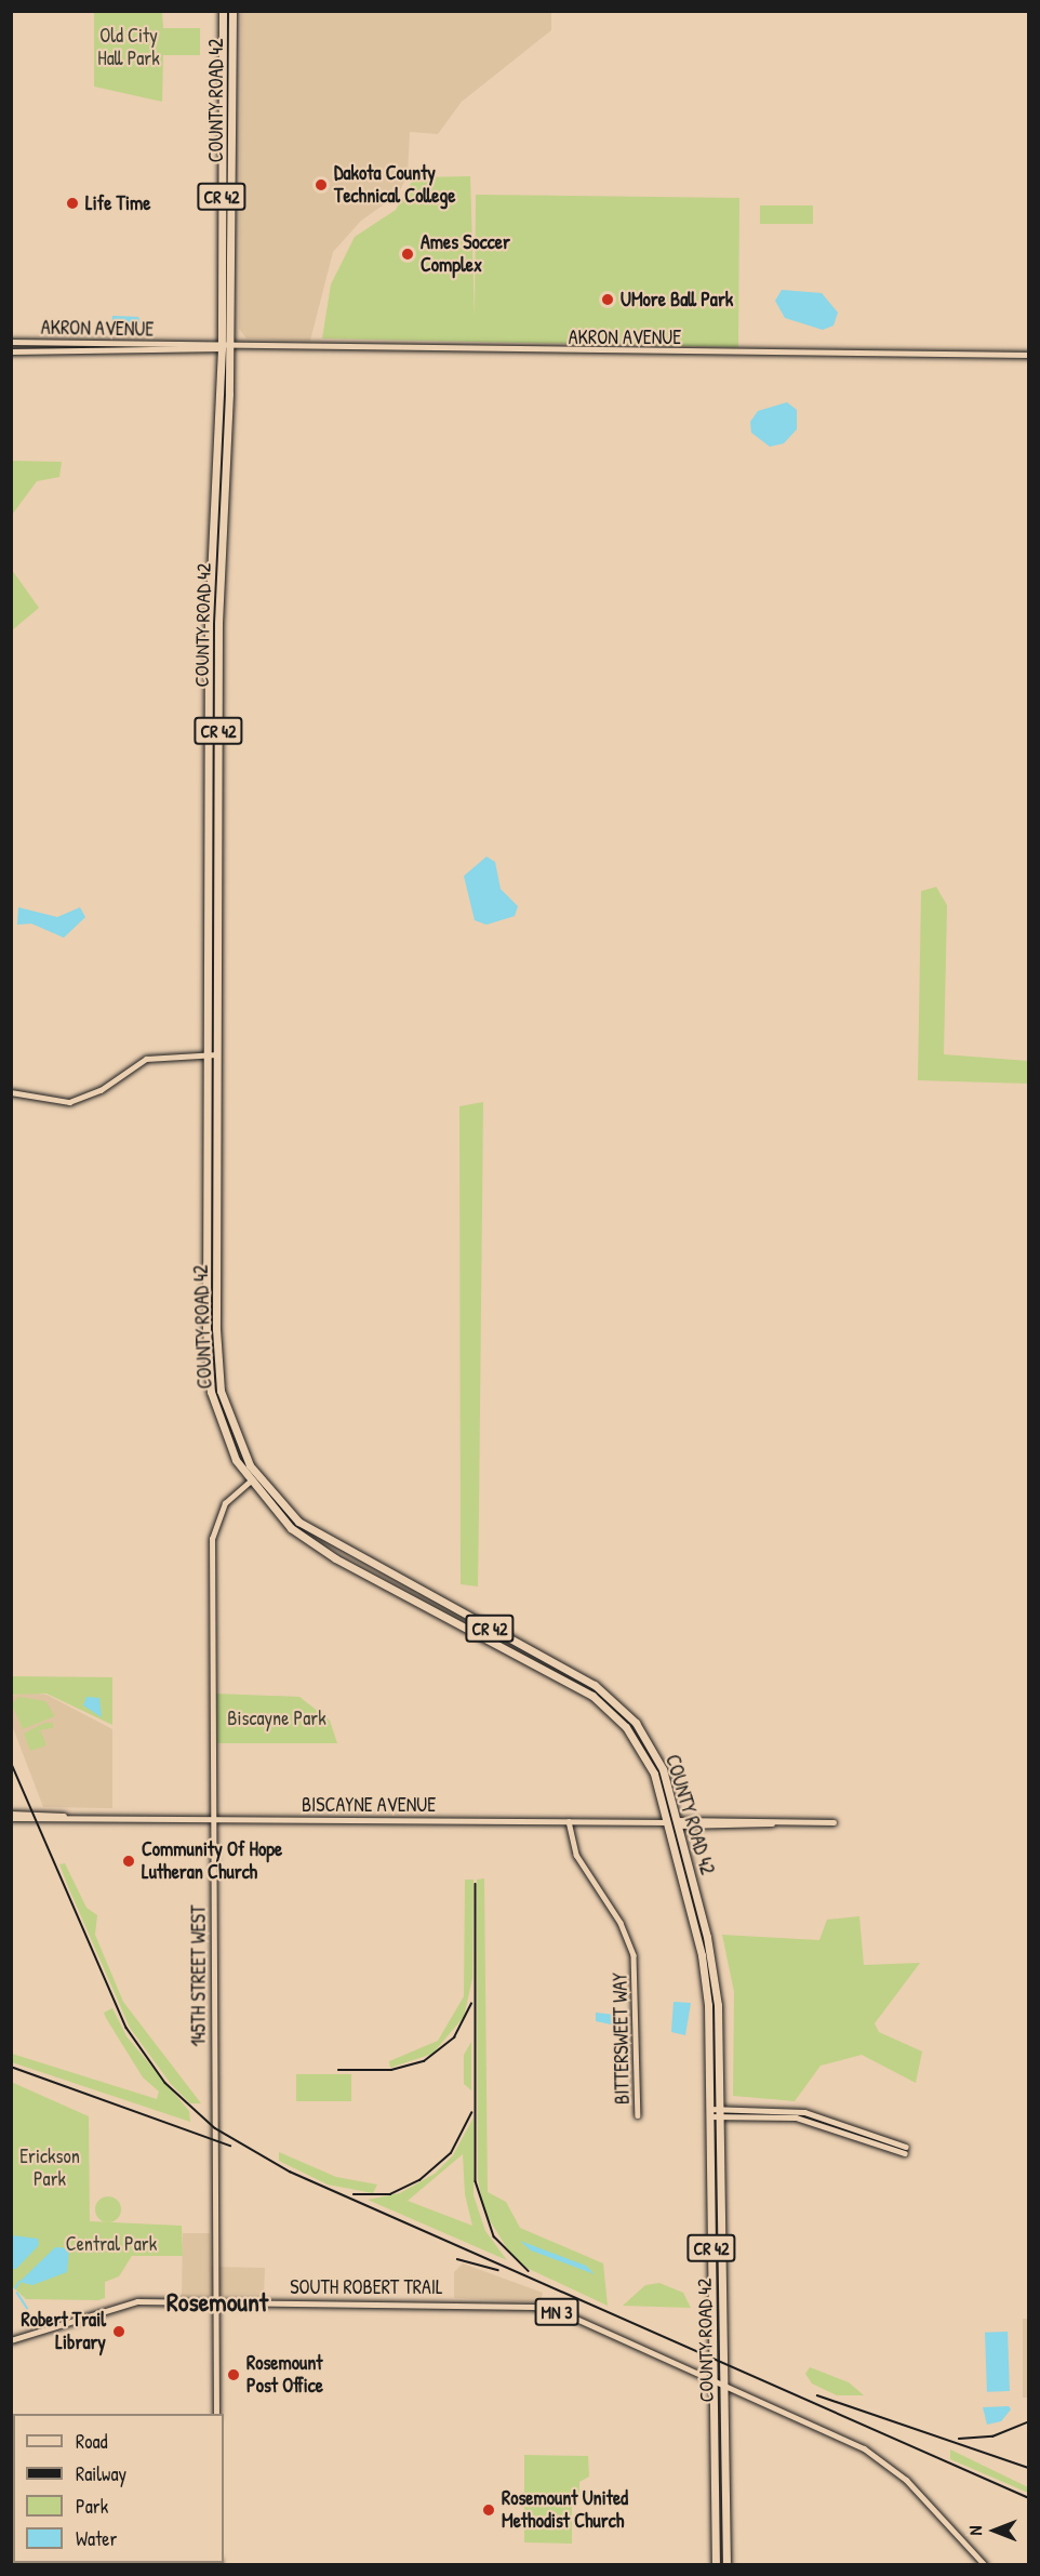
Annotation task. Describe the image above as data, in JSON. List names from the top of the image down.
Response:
{
  "streets": {
    "highway": ["COUNTY ROAD 42", "CR 42"],
    "main road": ["SOUTH ROBERT TRAIL", "MN 3"],
    "street": [
      "AKRON AVENUE",
      "BISCAYNE AVENUE",
      "145TH STREET WEST",
      "BITTERSWEET WAY"
    ]
  },
  "crossings": [
    ["COUNTY ROAD 42", "AKRON AVENUE"],
    ["COUNTY ROAD 42", "BISCAYNE AVENUE"],
    ["COUNTY ROAD 42", "145TH STREET WEST"],
    ["COUNTY ROAD 42", "SOUTH ROBERT TRAIL"],
    ["COUNTY ROAD 42", "MN 3"],
    ["BISCAYNE AVENUE", "145TH STREET WEST"],
    ["BISCAYNE AVENUE", "BITTERSWEET WAY"],
    ["145TH STREET WEST", "SOUTH ROBERT TRAIL"],
    ["SOUTH ROBERT TRAIL", "MN 3"]
  ],
  "districts": ["Rosemount"],
  "parks": [
    "Old City Hall Park",
    "Biscayne Park",
    "Erickson Park",
    "Central Park"
  ],
  "places": [
    "Dakota County Technical College",
    "Life Time",
    "Ames Soccer Complex",
    "UMore Ball Park",
    "Community Of Hope Lutheran Church",
    "Robert Trail Library",
    "Rosemount Post Office",
    "Rosemount United Methodist Church"
  ],
  "legend": [
    "Road",
    "Railway",
    "Park",
    "Water"
  ],
  "north": "left"
}
